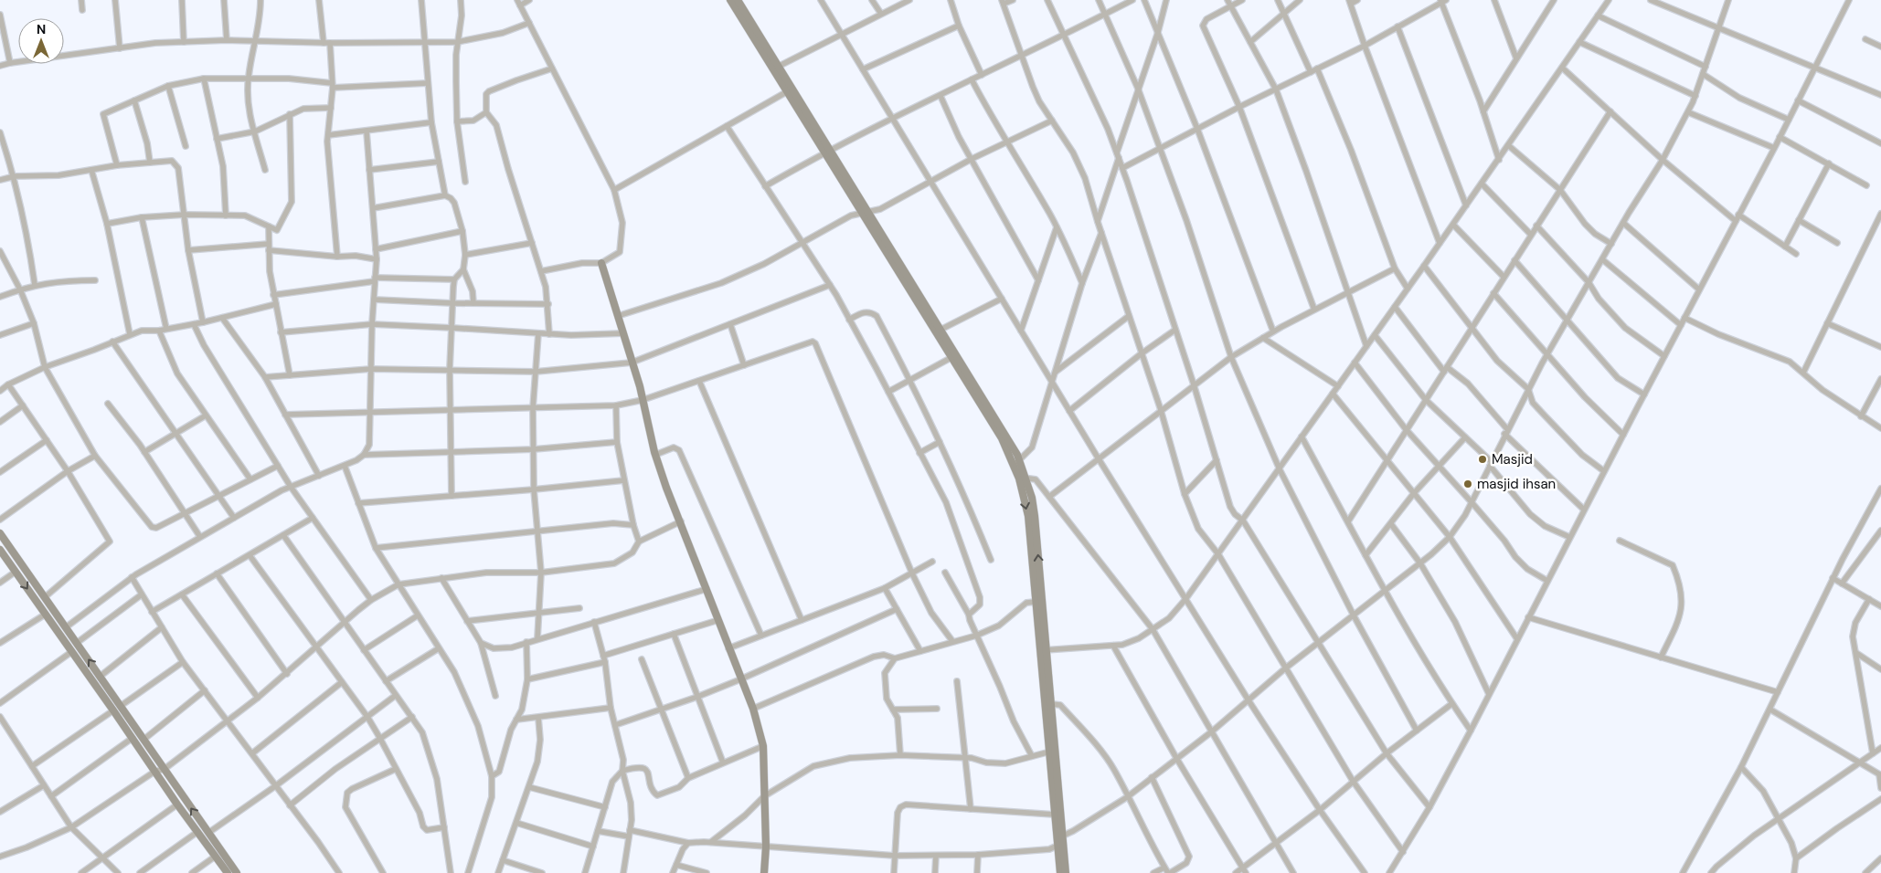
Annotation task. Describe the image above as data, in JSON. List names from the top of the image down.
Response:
{
  "places": ["Masjid", "masjid ihsan"],
  "north": "top"
}
